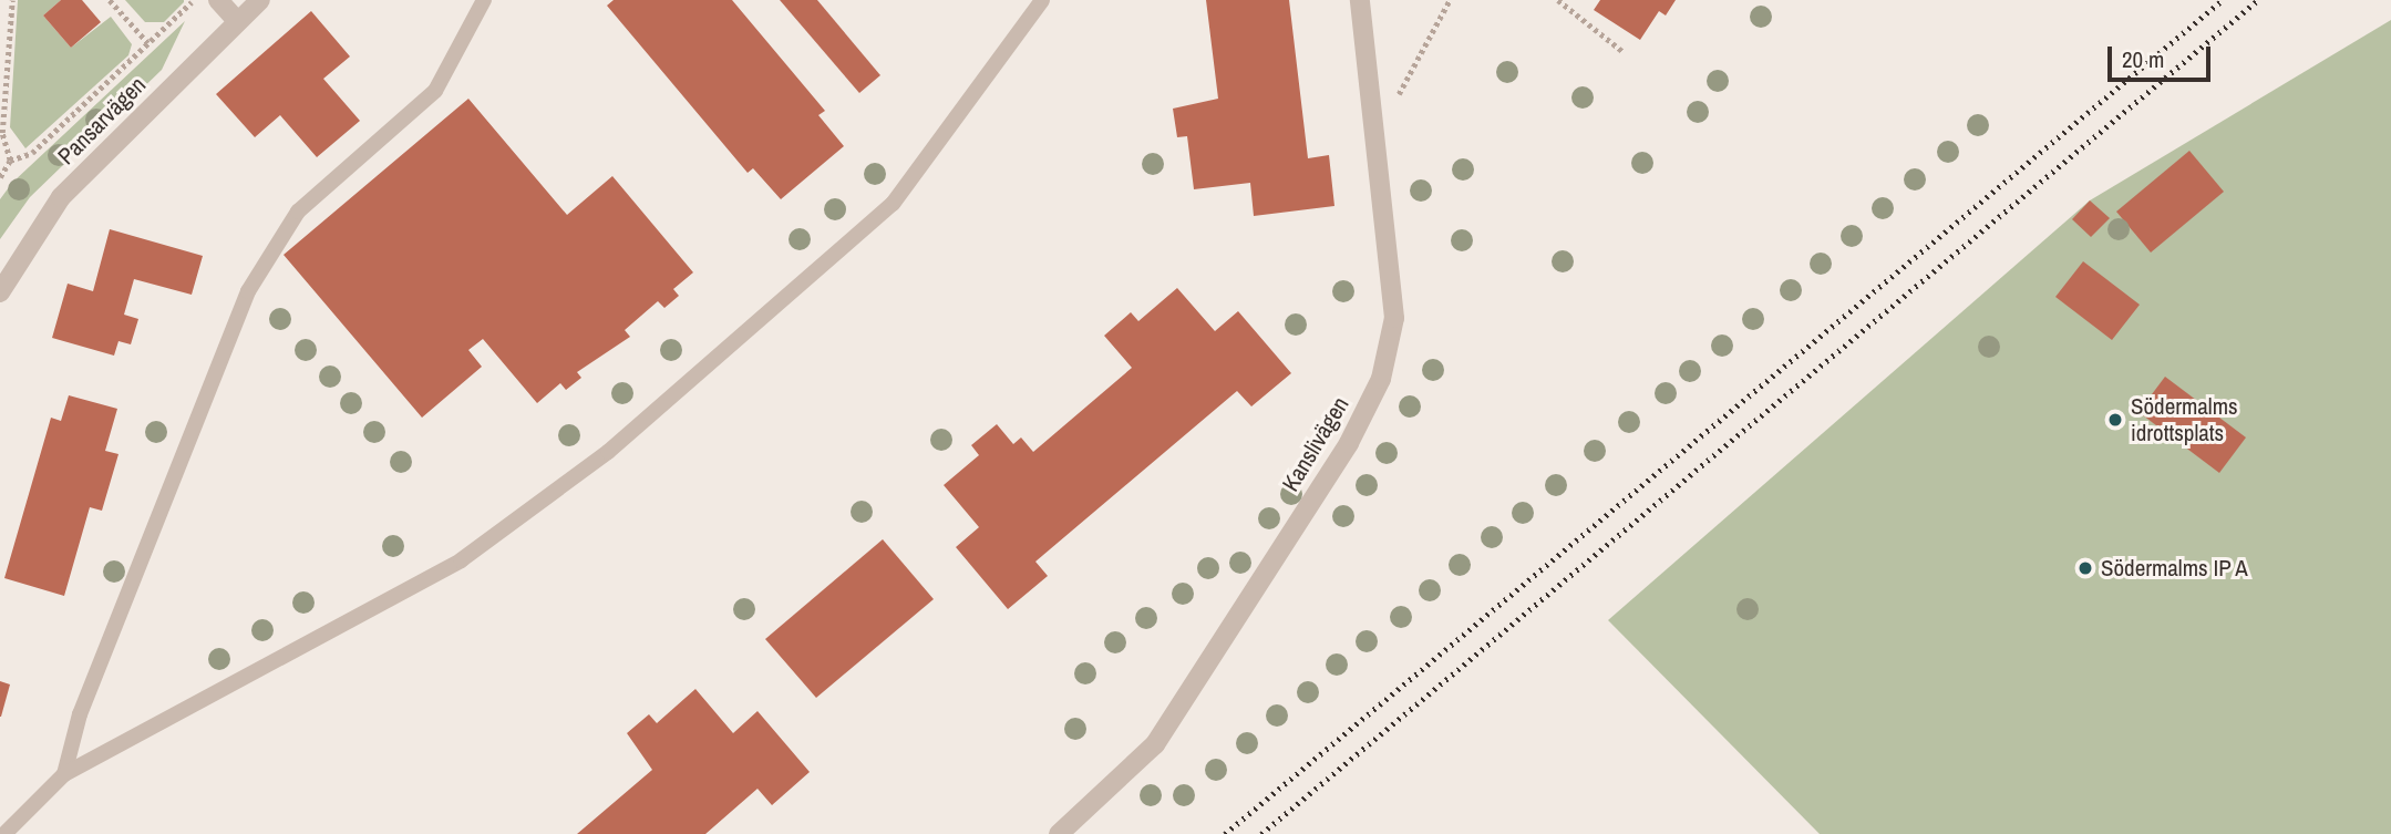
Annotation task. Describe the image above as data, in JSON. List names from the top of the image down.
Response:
{
  "streets": {
    "street": ["Pansarvägen", "Kanslivägen"]
  },
  "places": ["Södermalms idrottsplats", "Södermalms IP A"],
  "scale_bar": "20 m"
}
